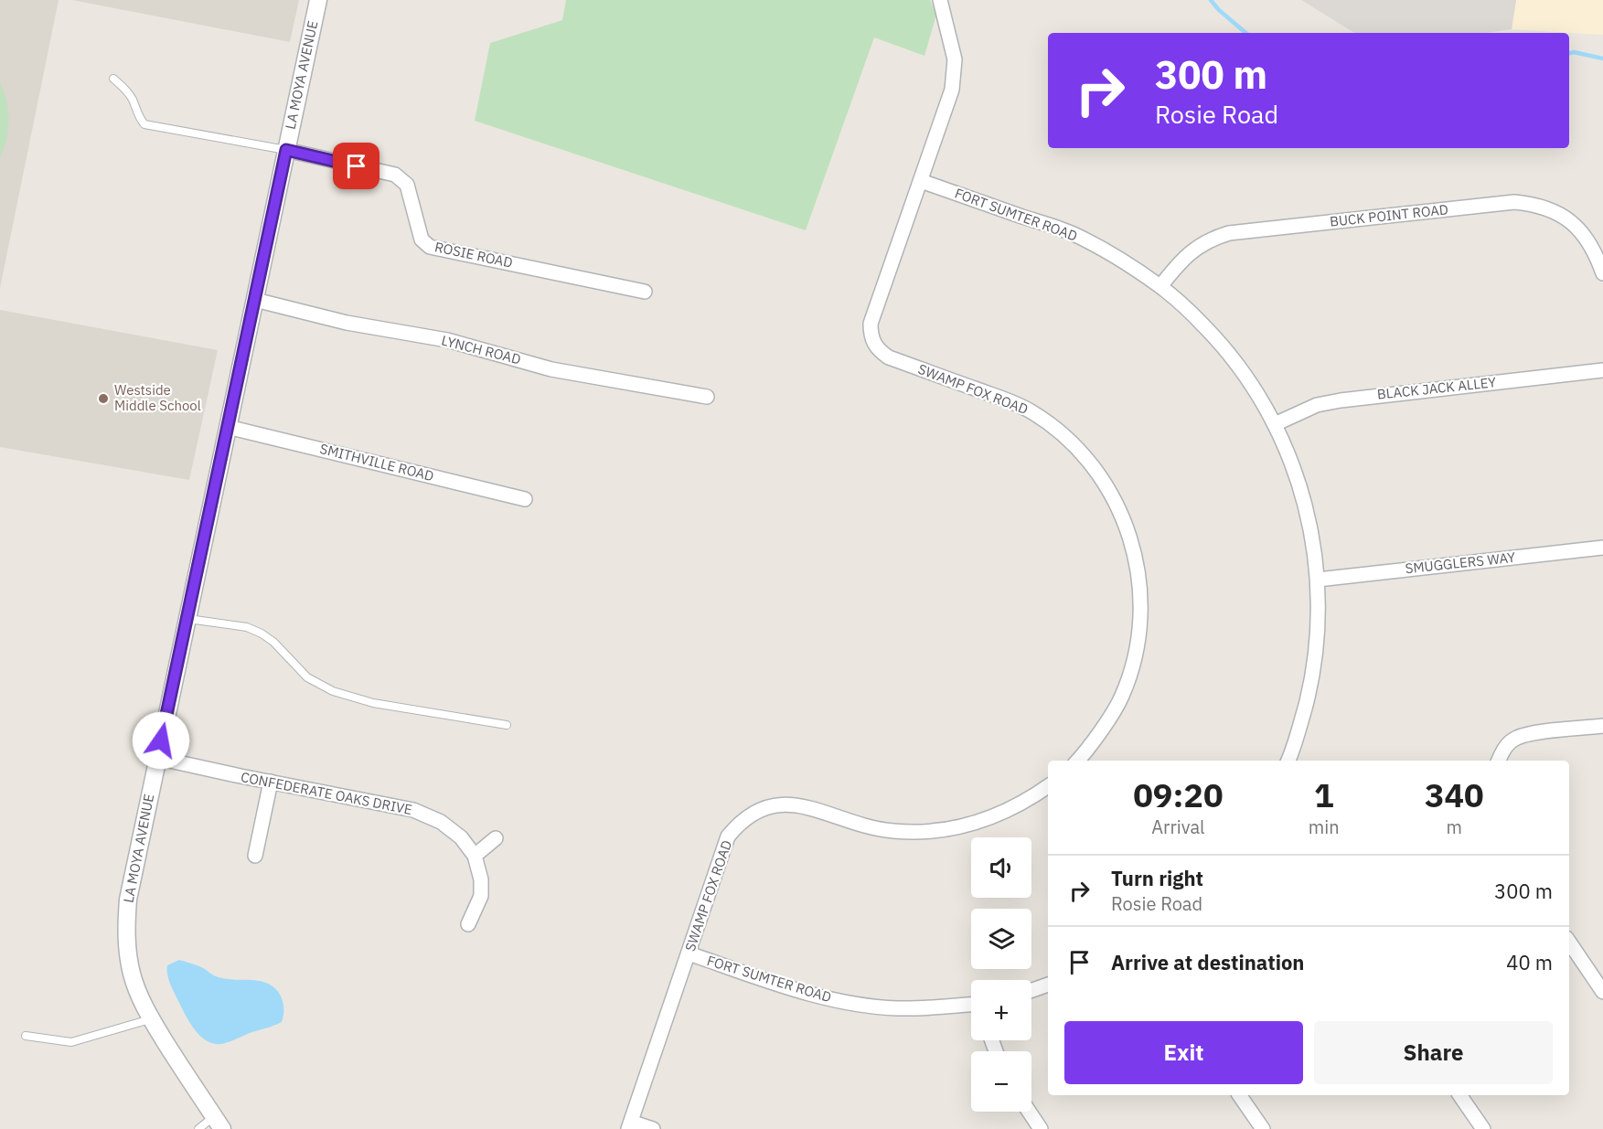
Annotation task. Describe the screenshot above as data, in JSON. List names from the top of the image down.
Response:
{
  "streets": {
    "street": [
      "LA MOYA AVENUE",
      "FORT SUMTER ROAD",
      "BUCK POINT ROAD",
      "ROSIE ROAD",
      "LYNCH ROAD",
      "BLACK JACK ALLEY",
      "SWAMP FOX ROAD",
      "SMITHVILLE ROAD",
      "SMUGGLERS WAY",
      "CONFEDERATE OAKS DRIVE"
    ]
  },
  "crossings": [
    ["LA MOYA AVENUE", "ROSIE ROAD"],
    ["LA MOYA AVENUE", "LYNCH ROAD"],
    ["LA MOYA AVENUE", "SMITHVILLE ROAD"],
    ["LA MOYA AVENUE", "CONFEDERATE OAKS DRIVE"],
    ["FORT SUMTER ROAD", "BUCK POINT ROAD"],
    ["FORT SUMTER ROAD", "BLACK JACK ALLEY"],
    ["FORT SUMTER ROAD", "SWAMP FOX ROAD"],
    ["FORT SUMTER ROAD", "SMUGGLERS WAY"]
  ],
  "places": ["Westside Middle School"],
  "page": {
    "turn": ["300 m", "Rosie Road"],
    "eta": [
      "09:20",
      "Arrival",
      "1",
      "min",
      "340",
      "m"
    ],
    "map_buttons": ["+", "−"],
    "list": [
      {
        "name": "Turn right",
        "note": "Rosie Road",
        "value": "300 m"
      },
      {
        "name": "Arrive at destination",
        "value": "40 m"
      }
    ],
    "buttons": ["Exit", "Share"]
  }
}
